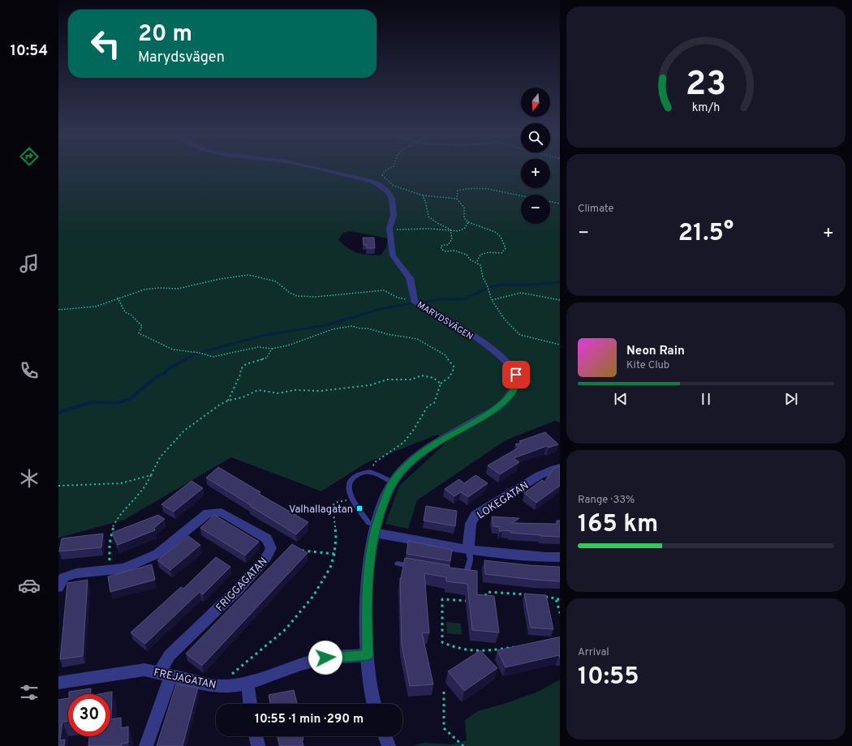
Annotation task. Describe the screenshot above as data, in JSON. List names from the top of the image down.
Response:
{
  "streets": {
    "street": [
      "MARYDSVÄGEN",
      "LOKEGATAN",
      "FRIGGAGATAN",
      "FREJAGATAN"
    ]
  },
  "crossings": [
    ["MARYDSVÄGEN", "FREJAGATAN"],
    ["FRIGGAGATAN", "FREJAGATAN"]
  ],
  "places": {
    "transit": ["Valhallagatan"]
  },
  "north": "bottom",
  "page": {
    "tabs": "10:54",
    "turn": ["20 m", "Marydsvägen"],
    "map_buttons": ["+", "−"],
    "tile": [
      "Climate",
      ["Range · 33%", "165 km"],
      ["Arrival", "10:55"]
    ],
    "heat": ["−", "21.5°", "+"],
    "song": ["Neon Rain", "Kite Club"],
    "limit": "30",
    "trip": "10:55 · 1 min · 290 m",
    "gauge": ["23", "km/h"]
  }
}
